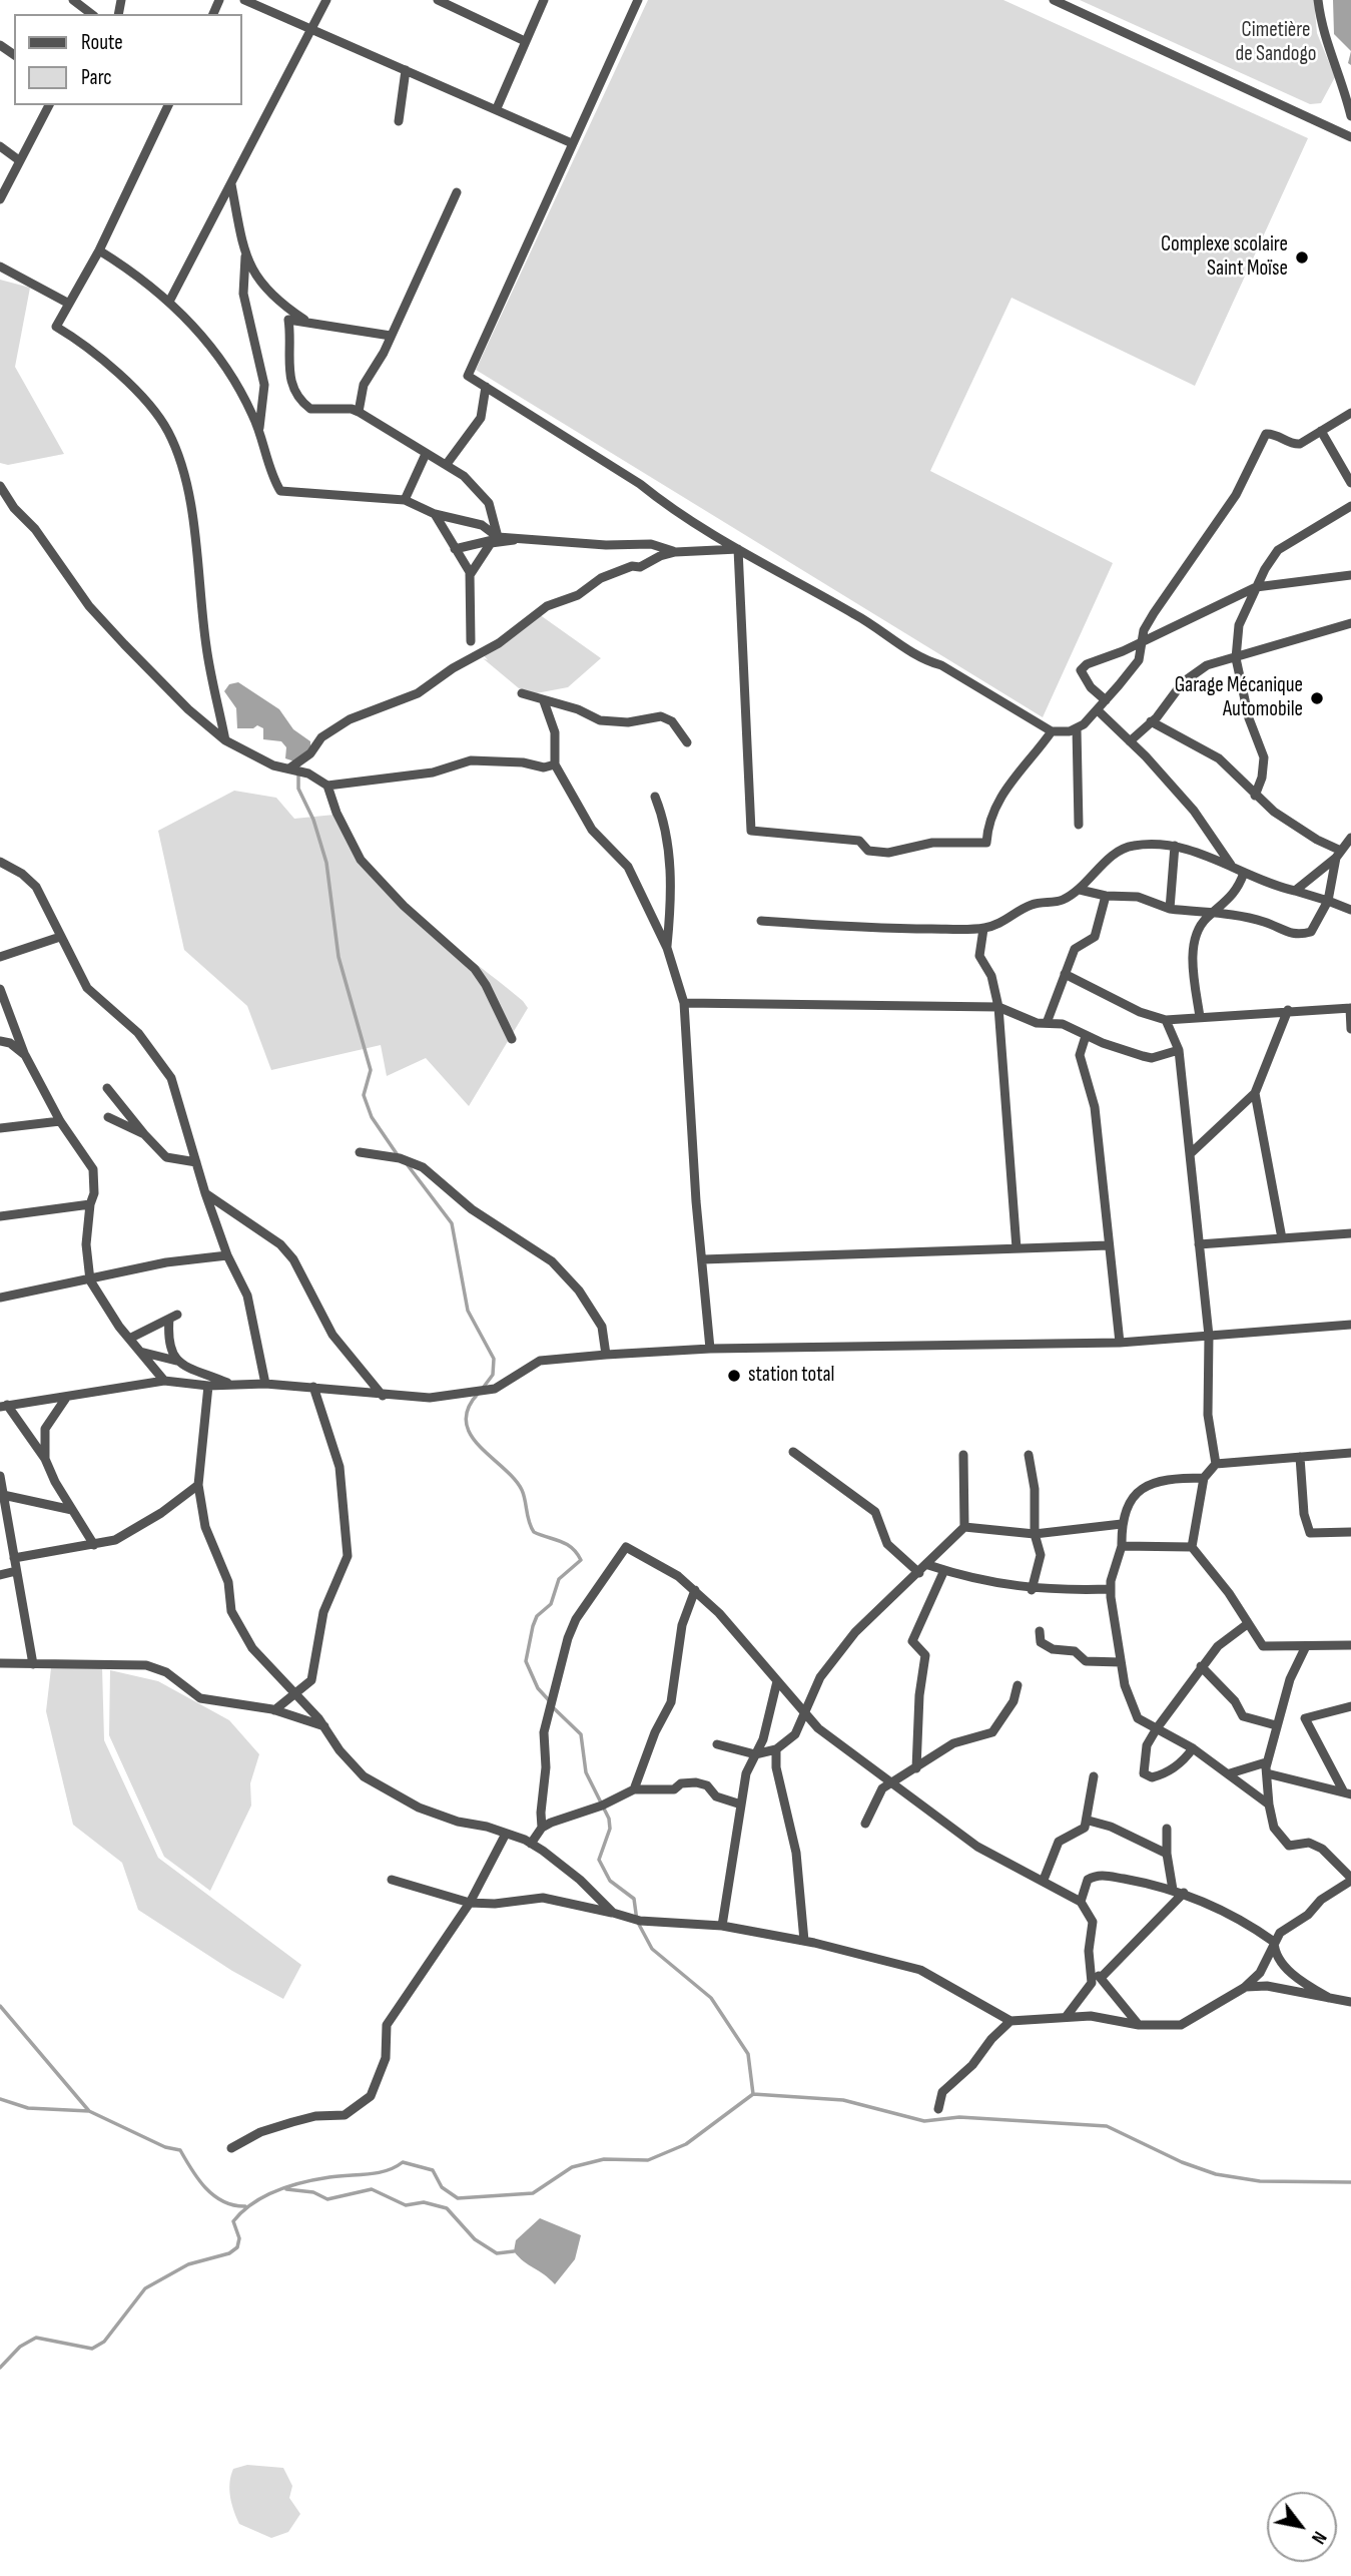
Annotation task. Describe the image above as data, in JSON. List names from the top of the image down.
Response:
{
  "parks": ["Cimetière de Sandogo"],
  "places": ["Complexe scolaire Saint Moïse", "Garage Mécanique Automobile", "station total"],
  "legend": ["Route", "Parc"],
  "north": "bottom right"
}
